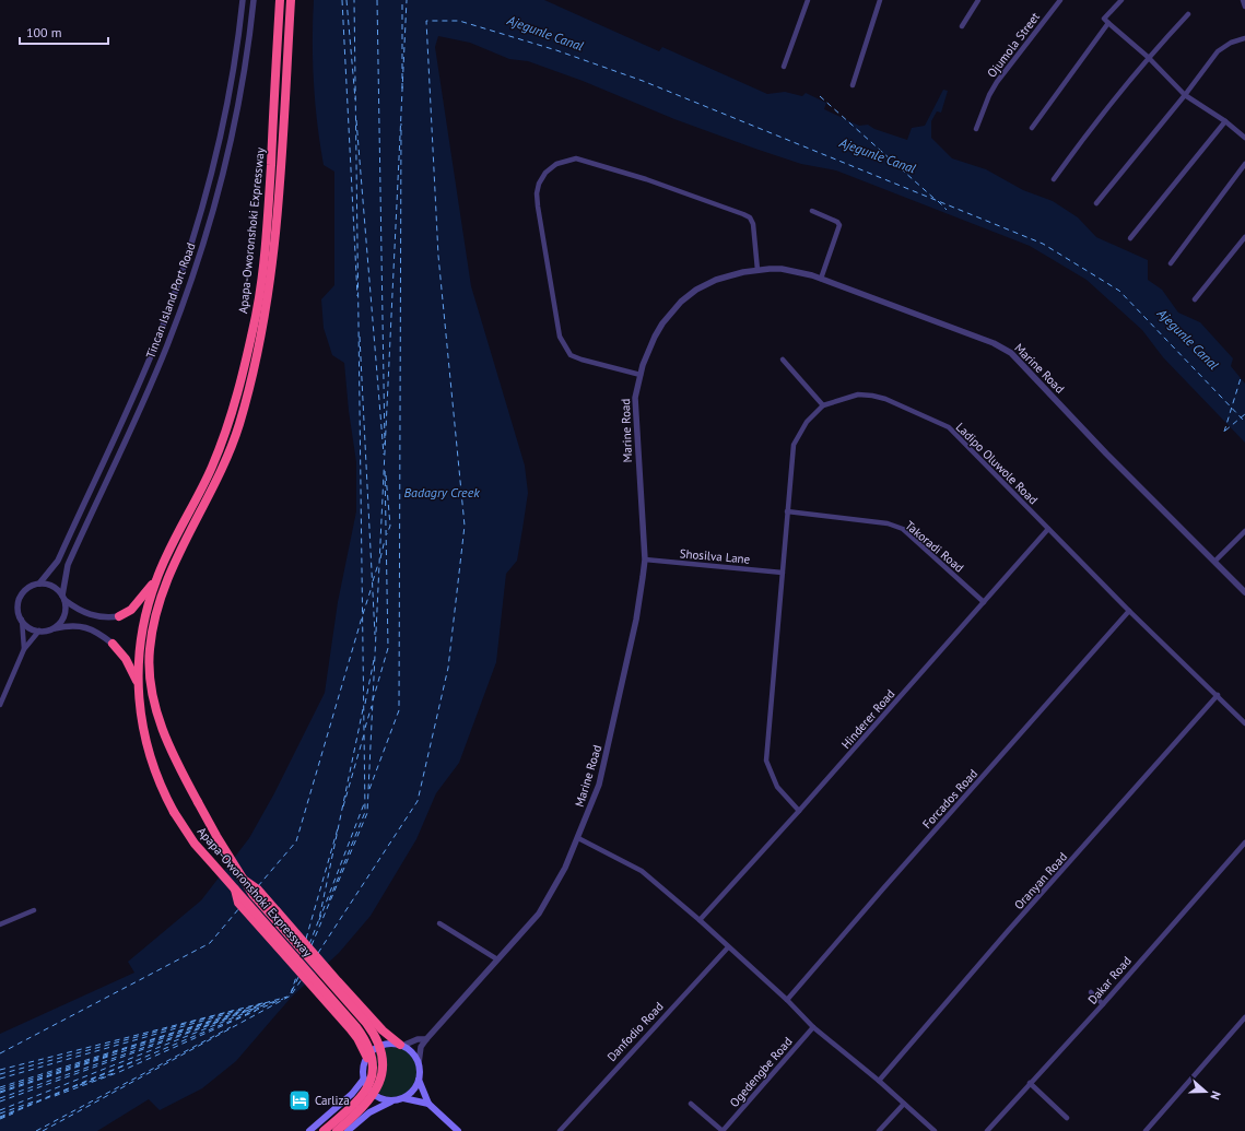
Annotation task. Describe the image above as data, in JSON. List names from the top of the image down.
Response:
{
  "streets": {
    "highway": ["Apapa-Oworonshoki Expressway"],
    "street": [
      "Ojumola Street",
      "Tincan Island Port Road",
      "Marine Road",
      "Ladipo Oluwole Road",
      "Takoradi Road",
      "Shosilva Lane",
      "Hinderer Road",
      "Forcados Road",
      "Oranyan Road",
      "Dakar Road",
      "Danfodio Road",
      "Ogedengbe Road"
    ]
  },
  "crossings": [
    ["Marine Road", "Shosilva Lane"],
    ["Ladipo Oluwole Road", "Hinderer Road"],
    ["Ladipo Oluwole Road", "Forcados Road"],
    ["Ladipo Oluwole Road", "Oranyan Road"],
    ["Takoradi Road", "Hinderer Road"]
  ],
  "water": ["Ajegunle Canal", "Badagry Creek"],
  "places": {
    "hotel": ["Carliza"]
  },
  "scale_bar": "100 m",
  "north": "right"
}
